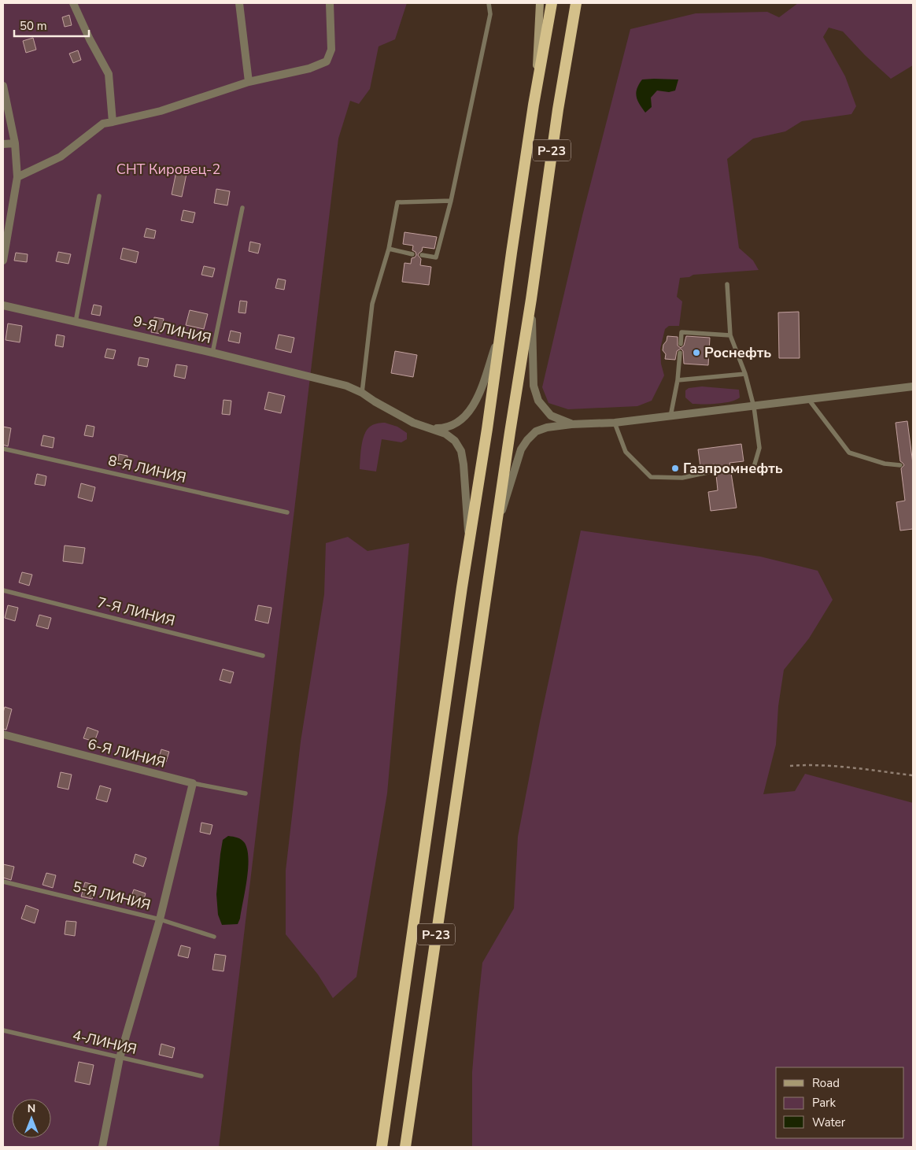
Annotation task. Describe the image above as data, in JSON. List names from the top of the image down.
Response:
{
  "streets": {
    "highway": ["Р-23"],
    "street": ["9-Я ЛИНИЯ", "6-Я ЛИНИЯ"],
    "lane": [
      "8-Я ЛИНИЯ",
      "7-Я ЛИНИЯ",
      "5-Я ЛИНИЯ",
      "4-ЛИНИЯ"
    ]
  },
  "crossings": [
    ["Р-23", "9-Я ЛИНИЯ"]
  ],
  "parks": ["СНТ Кировец-2"],
  "places": ["Роснефть", "Газпромнефть"],
  "legend": ["Road", "Park", "Water"],
  "scale_bar": "50 m",
  "north": "top"
}
